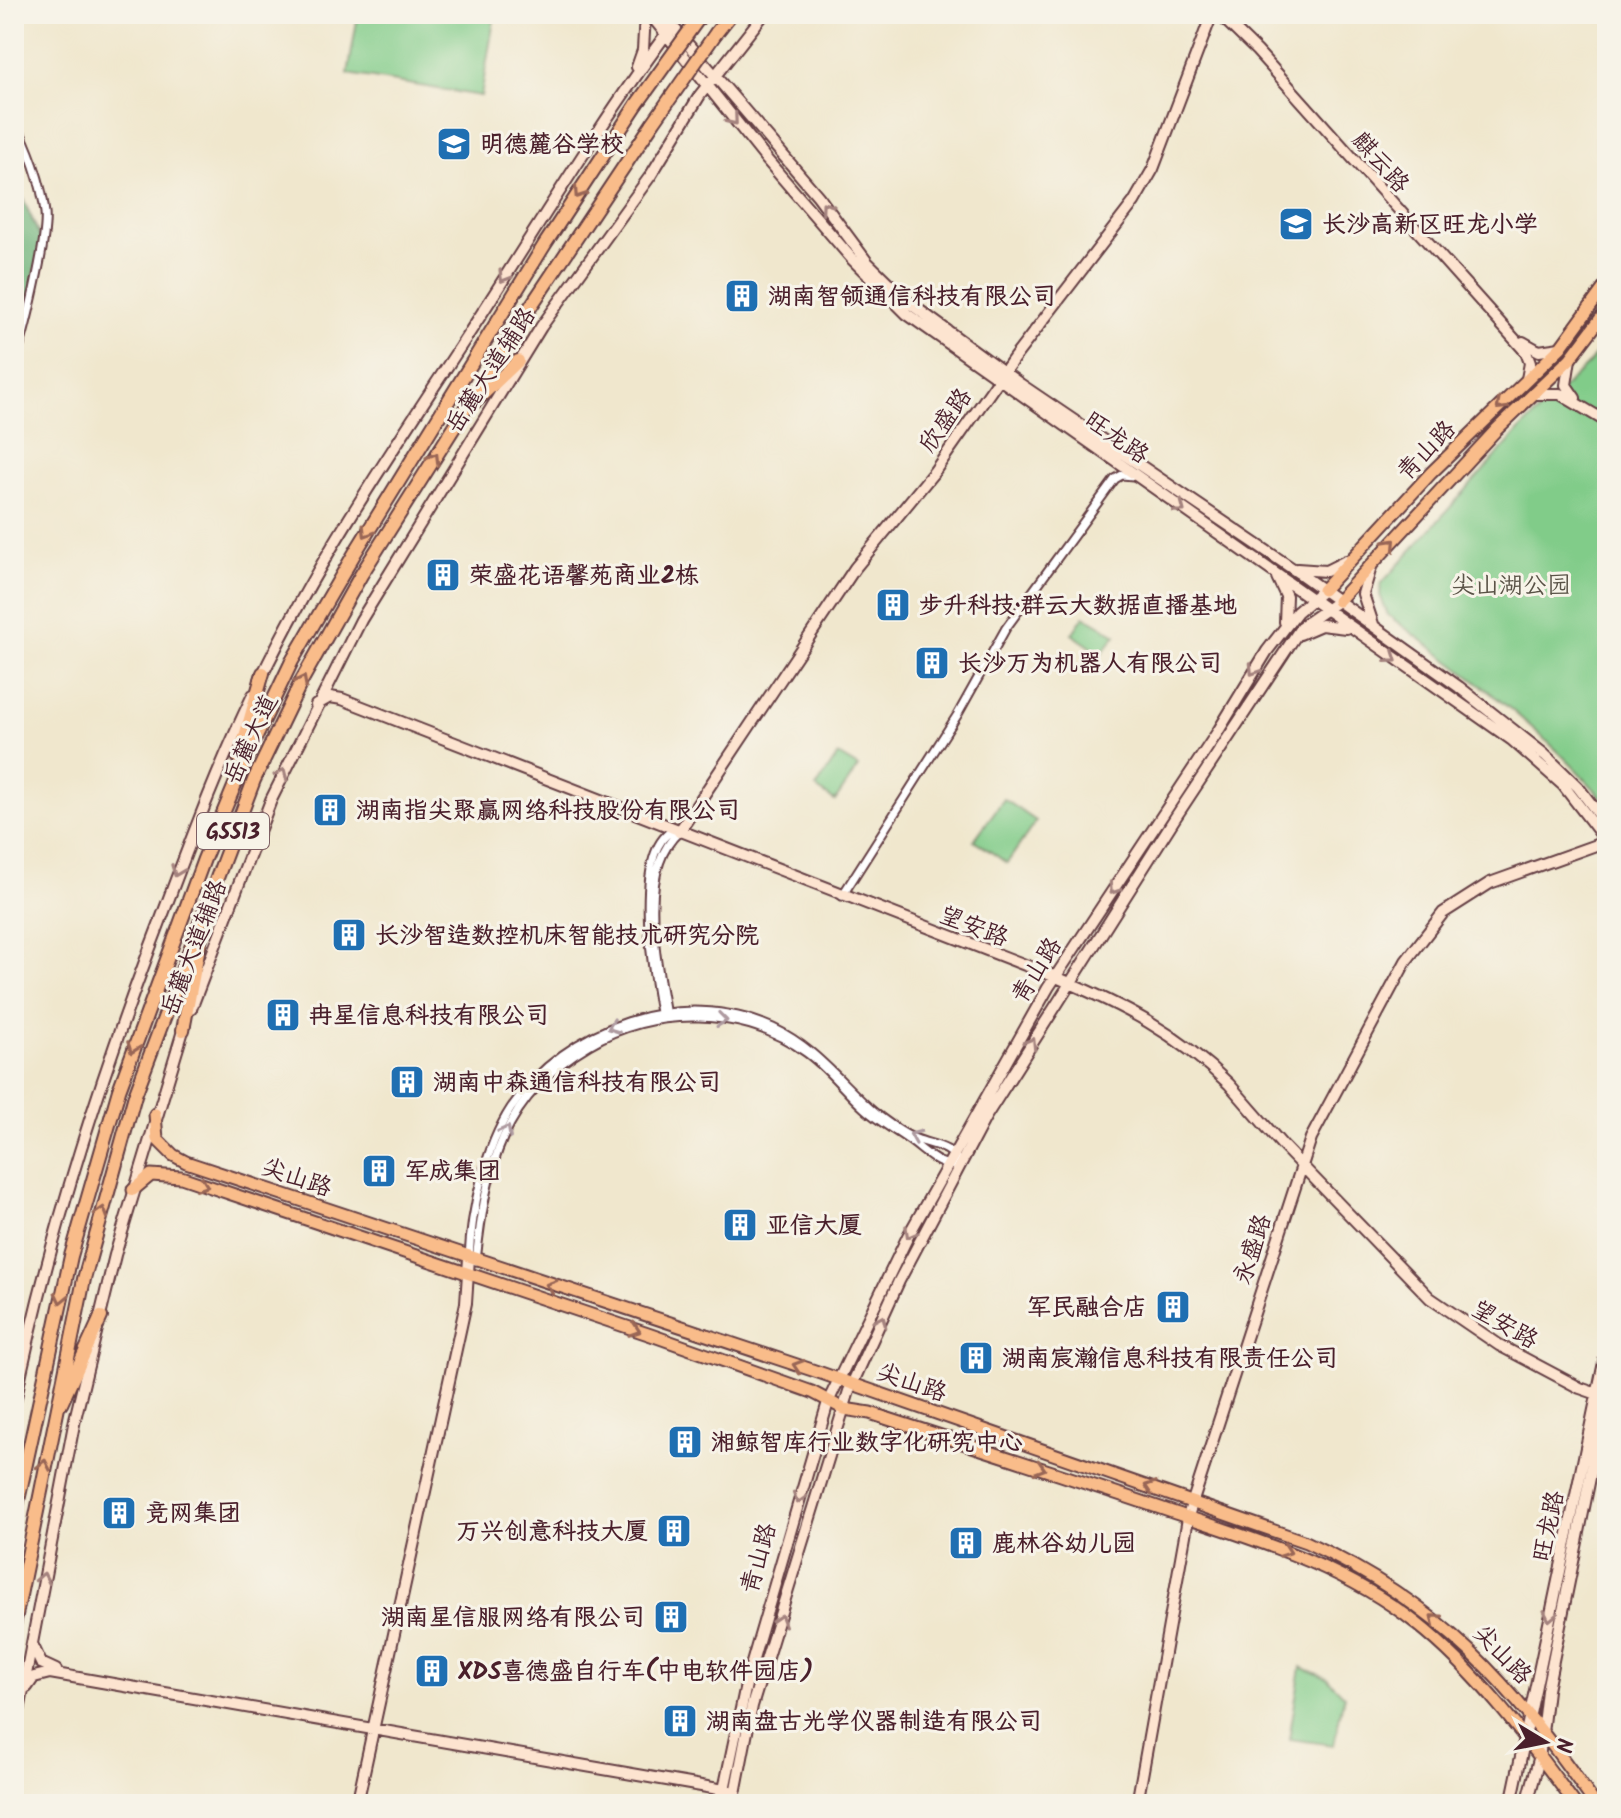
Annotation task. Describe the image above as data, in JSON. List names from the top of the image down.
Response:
{
  "streets": {
    "highway": ["岳麓大道", "G5513"],
    "main road": [
      "麒云路",
      "岳麓大道辅路",
      "欣盛路",
      "旺龙路",
      "青山路",
      "望安路",
      "尖山路",
      "永盛路"
    ]
  },
  "crossings": [
    ["麒云路", "青山路"],
    ["岳麓大道辅路", "旺龙路"],
    ["岳麓大道辅路", "望安路"],
    ["岳麓大道辅路", "尖山路"],
    ["欣盛路", "旺龙路"],
    ["欣盛路", "望安路"],
    ["旺龙路", "青山路"],
    ["旺龙路", "望安路"],
    ["旺龙路", "尖山路"],
    ["旺龙路", "永盛路"],
    ["青山路", "望安路"],
    ["青山路", "尖山路"],
    ["望安路", "永盛路"],
    ["尖山路", "永盛路"]
  ],
  "parks": ["尖山湖公园"],
  "places": {
    "school or university": ["明德麓谷学校", "长沙高新区旺龙小学"],
    "building": [
      "湖南智领通信科技有限公司",
      "荣盛花语馨苑商业2栋",
      "步升科技·群云大数据直播基地",
      "长沙万为机器人有限公司",
      "湖南指尖聚赢网络科技股份有限公司",
      "长沙智造数控机床智能技术研究分院",
      "冉星信息科技有限公司",
      "湖南中森通信科技有限公司",
      "军成集团",
      "亚信大厦",
      "军民融合店",
      "湖南宸瀚信息科技有限责任公司",
      "湘鲸智库行业数字化研究中心",
      "竞网集团",
      "万兴创意科技大厦",
      "鹿林谷幼儿园",
      "湖南星信服网络有限公司",
      "XDS喜德盛自行车(中电软件园店)",
      "湖南盘古光学仪器制造有限公司"
    ]
  },
  "north": "right"
}
